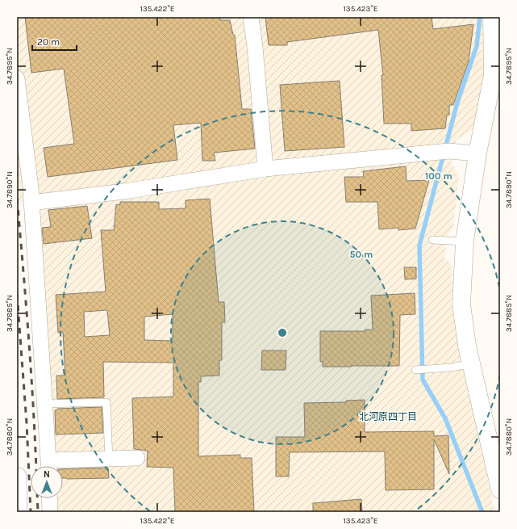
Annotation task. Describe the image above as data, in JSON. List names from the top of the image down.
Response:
{
  "districts": ["北河原四丁目"],
  "scale_bar": "20 m",
  "north": "top",
  "coordinates": [
    "135.422°E",
    "135.423°E",
    "34.7895°N",
    "34.7890°N",
    "34.7885°N",
    "34.7880°N"
  ],
  "rings": ["100 m", "50 m"]
}
